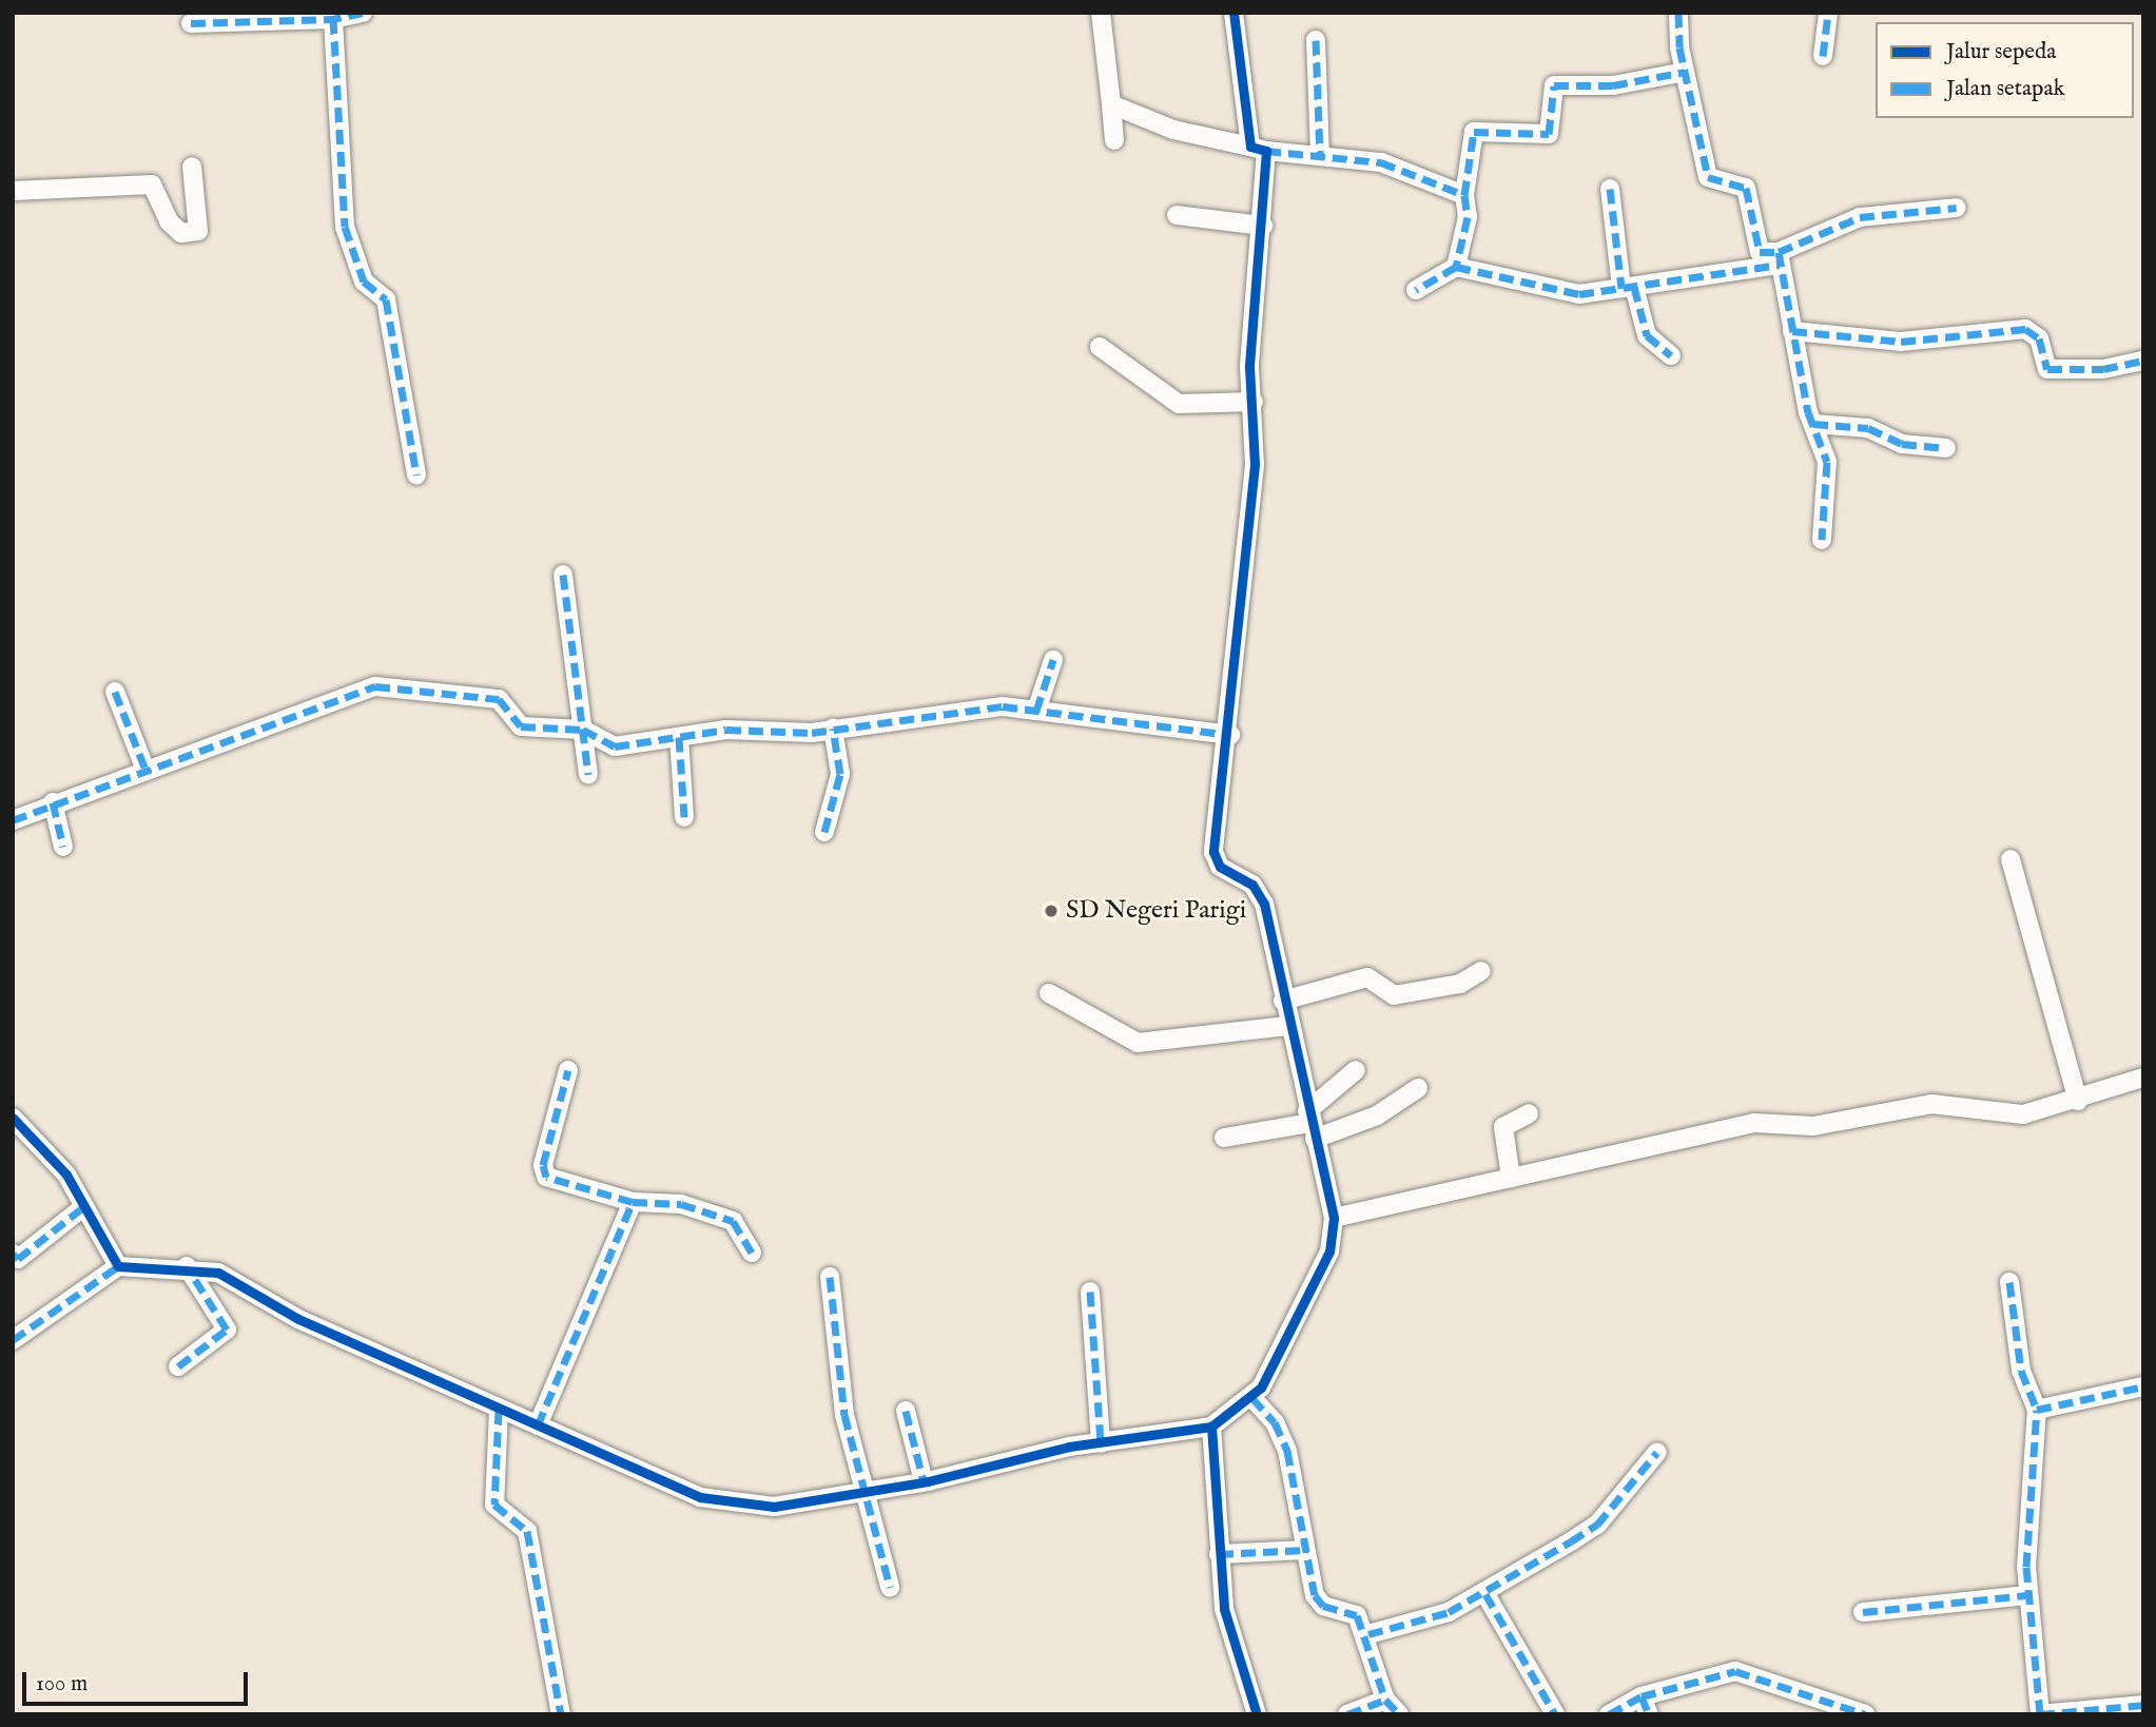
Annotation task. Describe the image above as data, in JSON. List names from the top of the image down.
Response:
{
  "places": ["SD Negeri Parigi"],
  "legend": ["Jalur sepeda", "Jalan setapak"],
  "scale_bar": "100 m"
}
